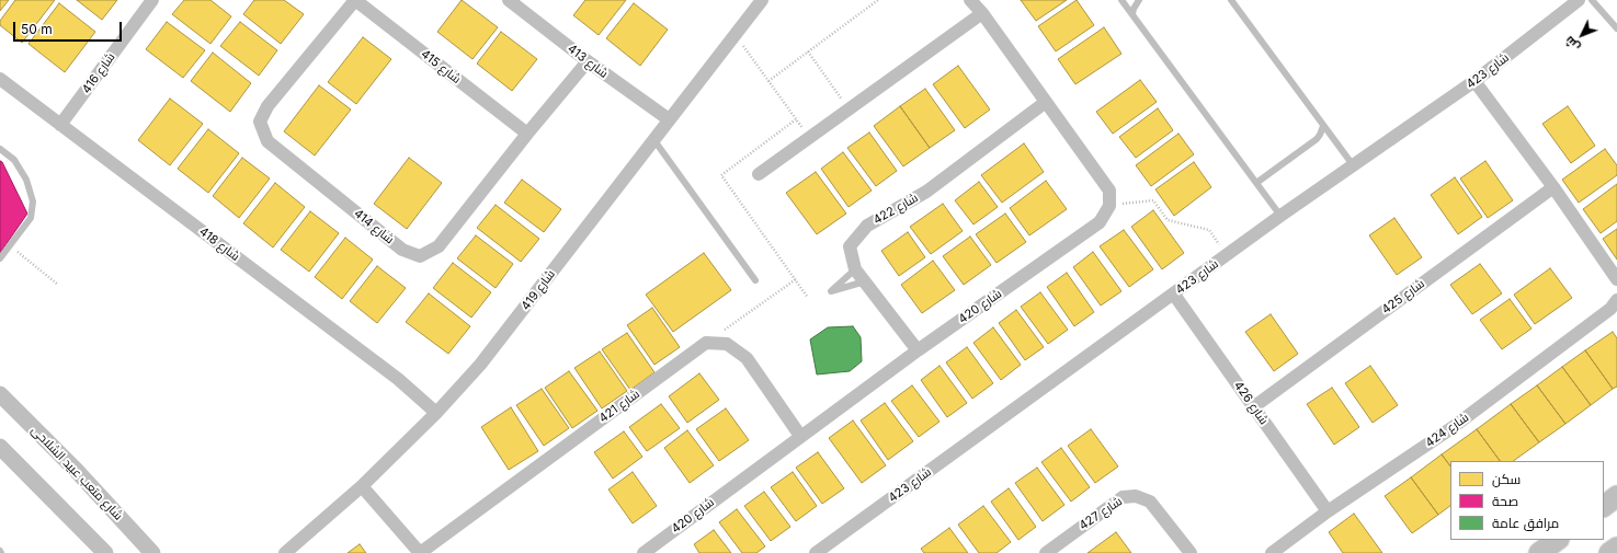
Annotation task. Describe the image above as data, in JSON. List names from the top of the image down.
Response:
{
  "streets": {
    "street": [
      "شارع 413",
      "شارع 415",
      "شارع 423",
      "شارع 416",
      "شارع 422",
      "شارع 414",
      "شارع 418",
      "شارع 419",
      "شارع 425",
      "شارع 420",
      "شارع 426",
      "شارع 421",
      "شارع 424",
      "شارع متعب عبيد الشلاحى",
      "شارع 427"
    ]
  },
  "crossings": [
    ["شارع 413", "شارع 414"],
    ["شارع 413", "شارع 419"],
    ["شارع 415", "شارع 414"],
    ["شارع 423", "شارع 426"],
    ["شارع 416", "شارع 418"],
    ["شارع 422", "شارع 420"],
    ["شارع 418", "شارع 419"],
    ["شارع 425", "شارع 426"],
    ["شارع 426", "شارع 424"]
  ],
  "legend": ["سكن", "صحة", "مرافق عامة"],
  "scale_bar": "50 m",
  "north": "bottom left"
}
